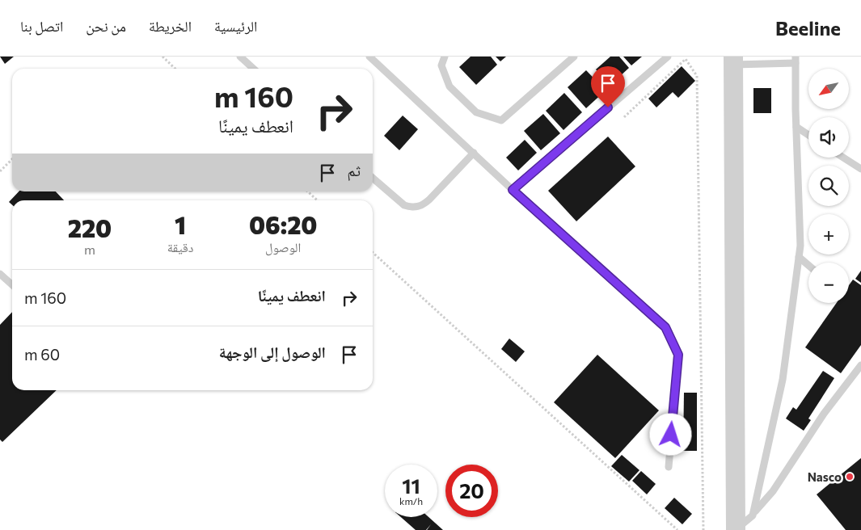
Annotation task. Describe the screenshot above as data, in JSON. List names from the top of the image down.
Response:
{
  "places": ["Nasco"],
  "north": "bottom left",
  "page": {
    "header": "Beeline",
    "nav": [
      "الرئيسية",
      "الخريطة",
      "من نحن",
      "اتصل بنا"
    ],
    "map_buttons": ["+", "−"],
    "turn": ["160 m", "انعطف يمينًا"],
    "then": "ثم",
    "eta": [
      "06:20",
      "الوصول",
      "1",
      "دقيقة",
      "220",
      "m"
    ],
    "list": [
      {
        "name": "انعطف يمينًا",
        "value": "160 m"
      },
      {
        "name": "الوصول إلى الوجهة",
        "value": "60 m"
      }
    ],
    "speed": "11 km/h",
    "limit": "20"
  }
}
